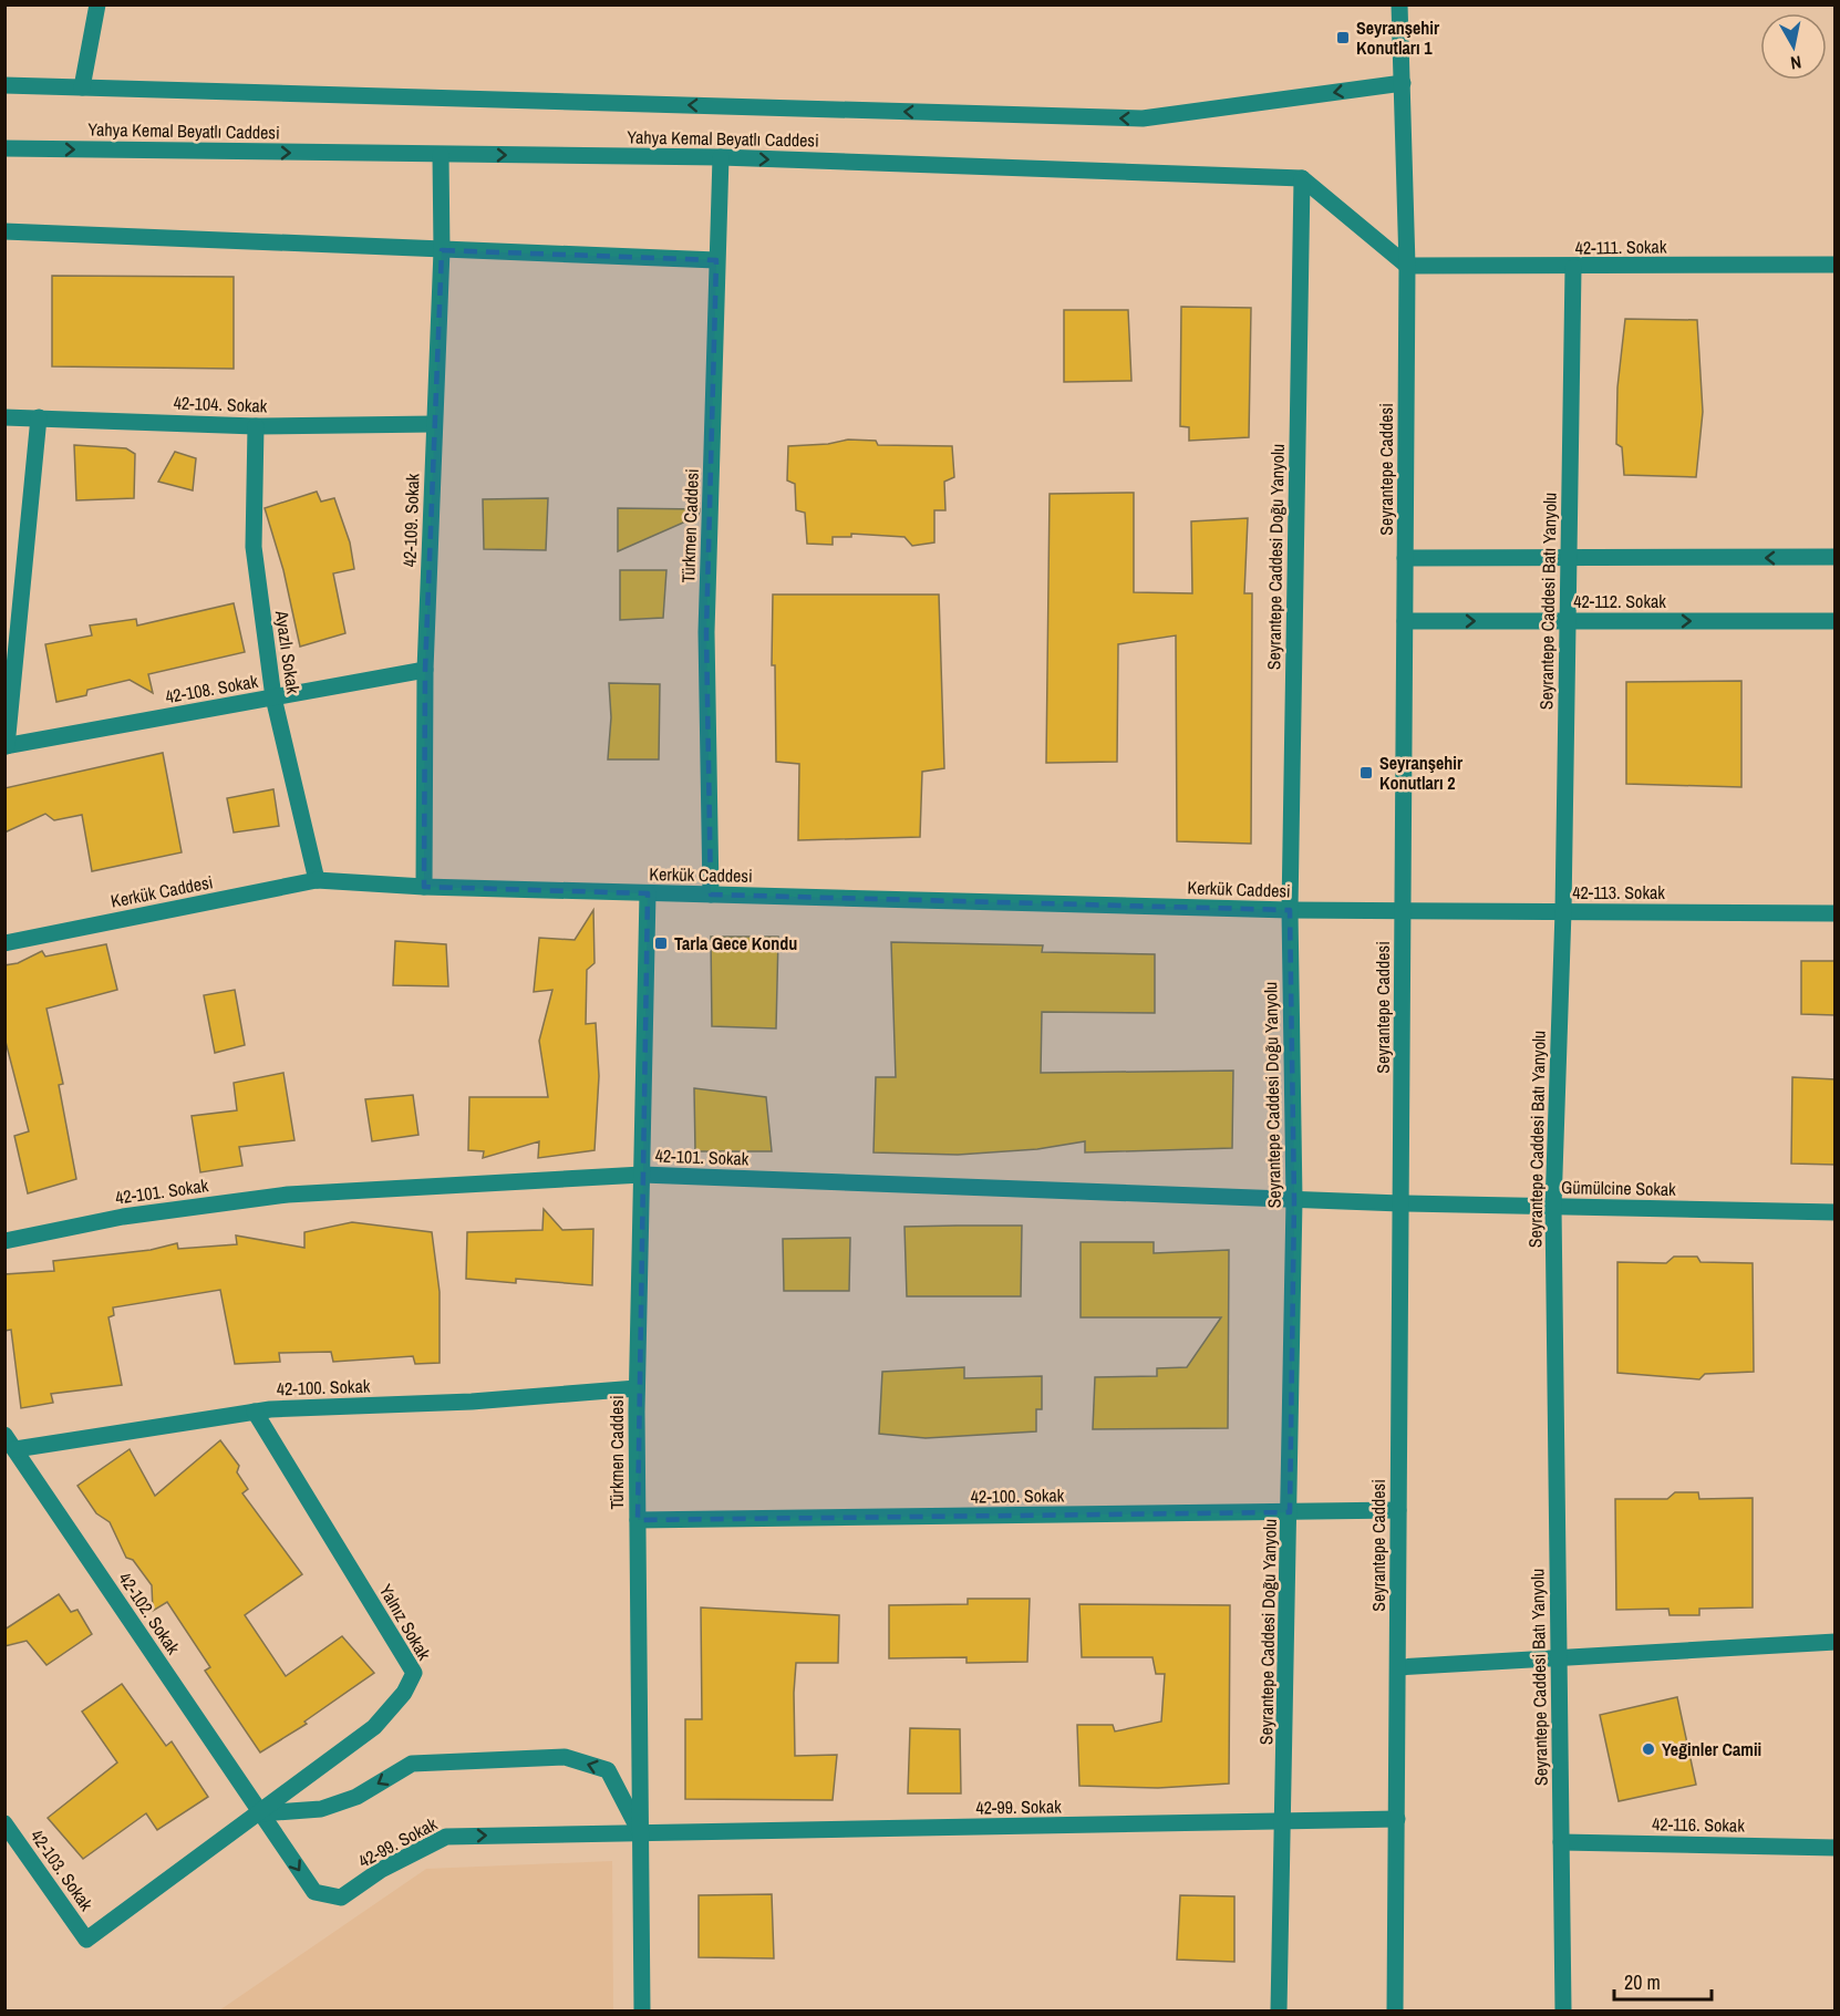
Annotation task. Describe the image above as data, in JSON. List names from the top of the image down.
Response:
{
  "streets": {
    "street": [
      "Yahya Kemal Beyatlı Caddesi",
      "42-111. Sokak",
      "42-104. Sokak",
      "Seyrantepe Caddesi",
      "42-109. Sokak",
      "Türkmen Caddesi",
      "Seyrantepe Caddesi Doğu Yanyolu",
      "Seyrantepe Caddesi Batı Yanyolu",
      "42-112. Sokak",
      "Ayazlı Sokak",
      "42-108. Sokak",
      "Kerkük Caddesi",
      "42-113. Sokak",
      "42-101. Sokak",
      "Gümülcine Sokak",
      "42-100. Sokak",
      "42-102. Sokak",
      "Yalnız Sokak",
      "42-99. Sokak",
      "42-116. Sokak",
      "42-103. Sokak"
    ]
  },
  "crossings": [
    ["Yahya Kemal Beyatlı Caddesi", "Seyrantepe Caddesi"],
    ["Yahya Kemal Beyatlı Caddesi", "42-109. Sokak"],
    ["Yahya Kemal Beyatlı Caddesi", "Türkmen Caddesi"],
    ["Yahya Kemal Beyatlı Caddesi", "Seyrantepe Caddesi Doğu Yanyolu"],
    ["42-111. Sokak", "Seyrantepe Caddesi"],
    ["42-111. Sokak", "Seyrantepe Caddesi Batı Yanyolu"],
    ["42-104. Sokak", "42-109. Sokak"],
    ["42-104. Sokak", "Ayazlı Sokak"],
    ["Seyrantepe Caddesi", "42-112. Sokak"],
    ["Seyrantepe Caddesi", "Kerkük Caddesi"],
    ["Seyrantepe Caddesi", "42-113. Sokak"],
    ["Seyrantepe Caddesi", "42-101. Sokak"],
    ["Seyrantepe Caddesi", "Gümülcine Sokak"],
    ["Seyrantepe Caddesi", "42-100. Sokak"],
    ["Seyrantepe Caddesi", "42-99. Sokak"],
    ["42-109. Sokak", "42-108. Sokak"],
    ["42-109. Sokak", "Kerkük Caddesi"],
    ["Türkmen Caddesi", "Kerkük Caddesi"],
    ["Türkmen Caddesi", "42-101. Sokak"],
    ["Türkmen Caddesi", "42-100. Sokak"],
    ["Türkmen Caddesi", "42-99. Sokak"],
    ["Seyrantepe Caddesi Doğu Yanyolu", "Kerkük Caddesi"],
    ["Seyrantepe Caddesi Doğu Yanyolu", "42-101. Sokak"],
    ["Seyrantepe Caddesi Doğu Yanyolu", "42-100. Sokak"],
    ["Seyrantepe Caddesi Doğu Yanyolu", "42-99. Sokak"],
    ["Seyrantepe Caddesi Batı Yanyolu", "42-112. Sokak"],
    ["Seyrantepe Caddesi Batı Yanyolu", "42-113. Sokak"],
    ["Seyrantepe Caddesi Batı Yanyolu", "Gümülcine Sokak"],
    ["Seyrantepe Caddesi Batı Yanyolu", "42-116. Sokak"],
    ["Ayazlı Sokak", "42-108. Sokak"],
    ["Ayazlı Sokak", "Kerkük Caddesi"],
    ["Kerkük Caddesi", "42-113. Sokak"],
    ["42-101. Sokak", "Gümülcine Sokak"],
    ["42-100. Sokak", "42-102. Sokak"],
    ["42-100. Sokak", "Yalnız Sokak"],
    ["42-102. Sokak", "Yalnız Sokak"],
    ["42-102. Sokak", "42-99. Sokak"],
    ["42-102. Sokak", "42-103. Sokak"],
    ["Yalnız Sokak", "42-99. Sokak"],
    ["Yalnız Sokak", "42-103. Sokak"],
    ["42-99. Sokak", "42-103. Sokak"]
  ],
  "places": {
    "transit": ["Seyranşehir Konutları 1", "Seyranşehir Konutları 2", "Tarla Gece Kondu"],
    "other": ["Yeğinler Camii"]
  },
  "scale_bar": "20 m",
  "north": "bottom"
}
